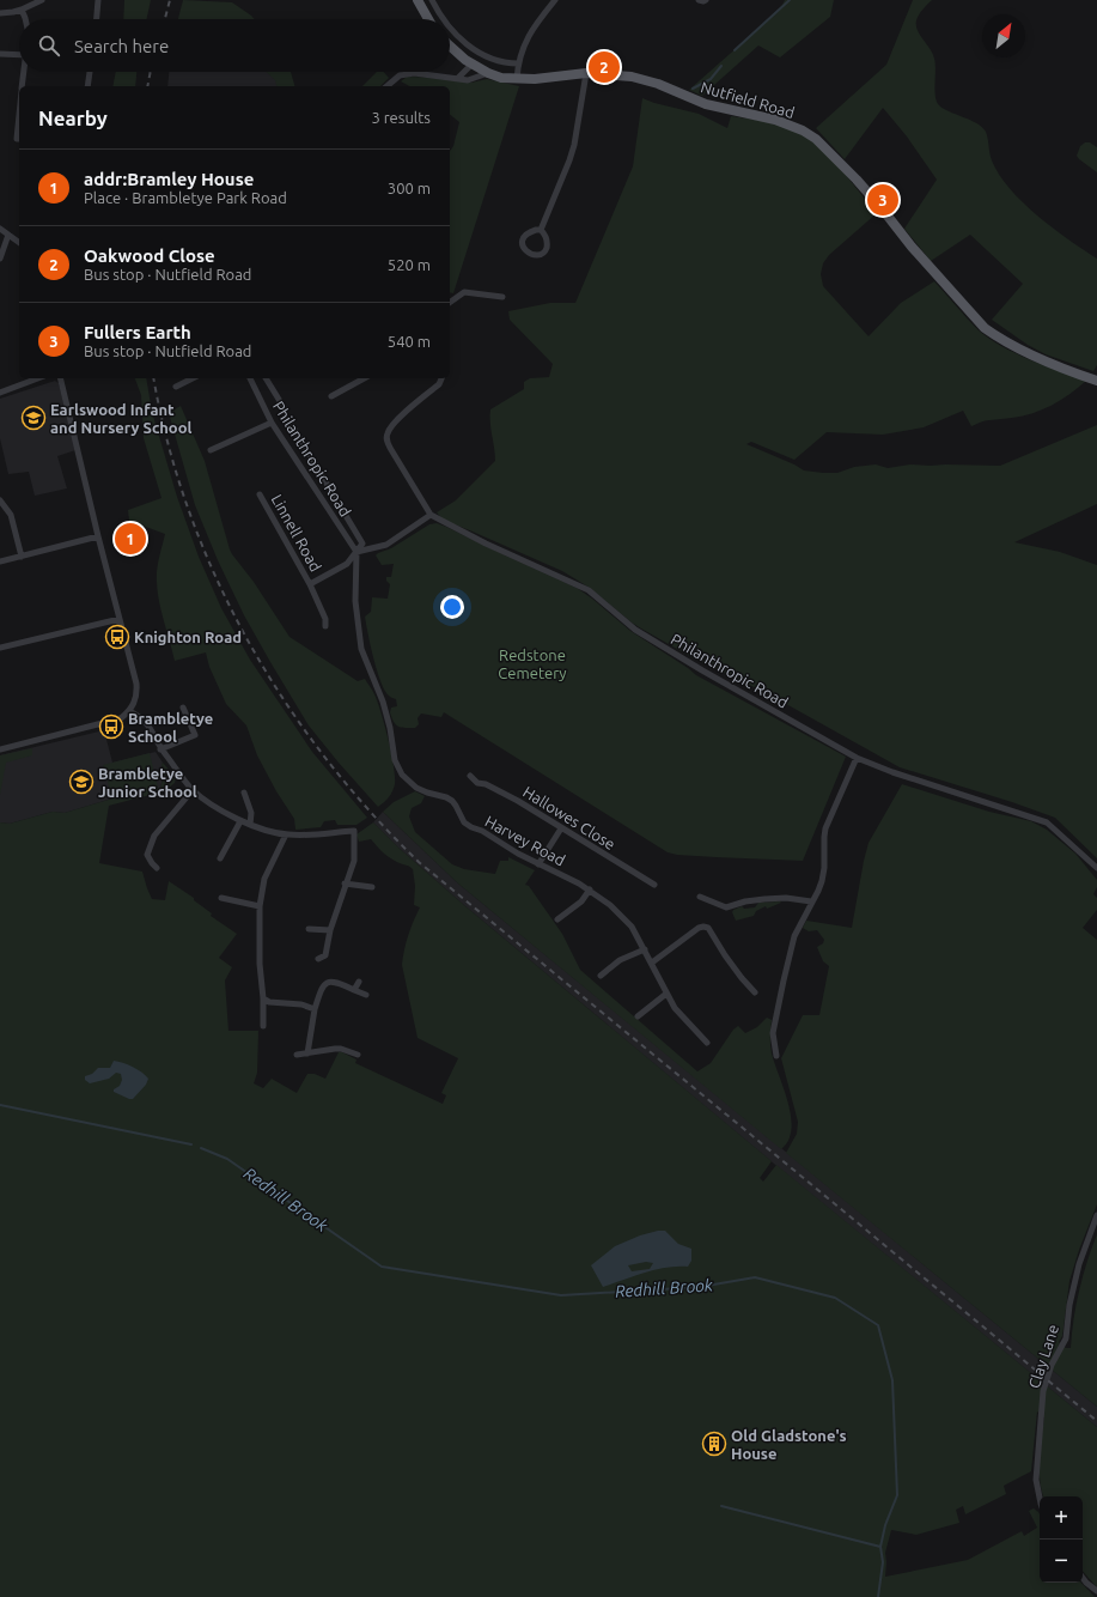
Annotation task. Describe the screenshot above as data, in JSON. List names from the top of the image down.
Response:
{
  "streets": {
    "main road": ["Nutfield Road"],
    "street": [
      "Philanthropic Road",
      "Linnell Road",
      "Hallowes Close",
      "Harvey Road",
      "Clay Lane"
    ]
  },
  "crossings": [
    ["Philanthropic Road", "Linnell Road"],
    ["Philanthropic Road", "Harvey Road"],
    ["Linnell Road", "Harvey Road"]
  ],
  "water": ["Redhill Brook"],
  "parks": ["Redstone Cemetery"],
  "places": {
    "school or university": ["Earlswood Infant and Nursery School", "Brambletye Junior School"],
    "bus stop": ["Knighton Road", "Brambletye School"],
    "building": ["Old Gladstone's House"]
  },
  "north": "top right",
  "page": {
    "search": "Search here",
    "pins": ["2", "3", "1"],
    "heading": ["Nearby", "3 results"],
    "list": [
      {
        "mark": "1",
        "name": "addr:Bramley House",
        "note": "Place · Brambletye Park Road",
        "value": "300 m"
      },
      {
        "mark": "2",
        "name": "Oakwood Close",
        "note": "Bus stop · Nutfield Road",
        "value": "520 m"
      },
      {
        "mark": "3",
        "name": "Fullers Earth",
        "note": "Bus stop · Nutfield Road",
        "value": "540 m"
      }
    ],
    "map_buttons": ["+", "−"]
  }
}
